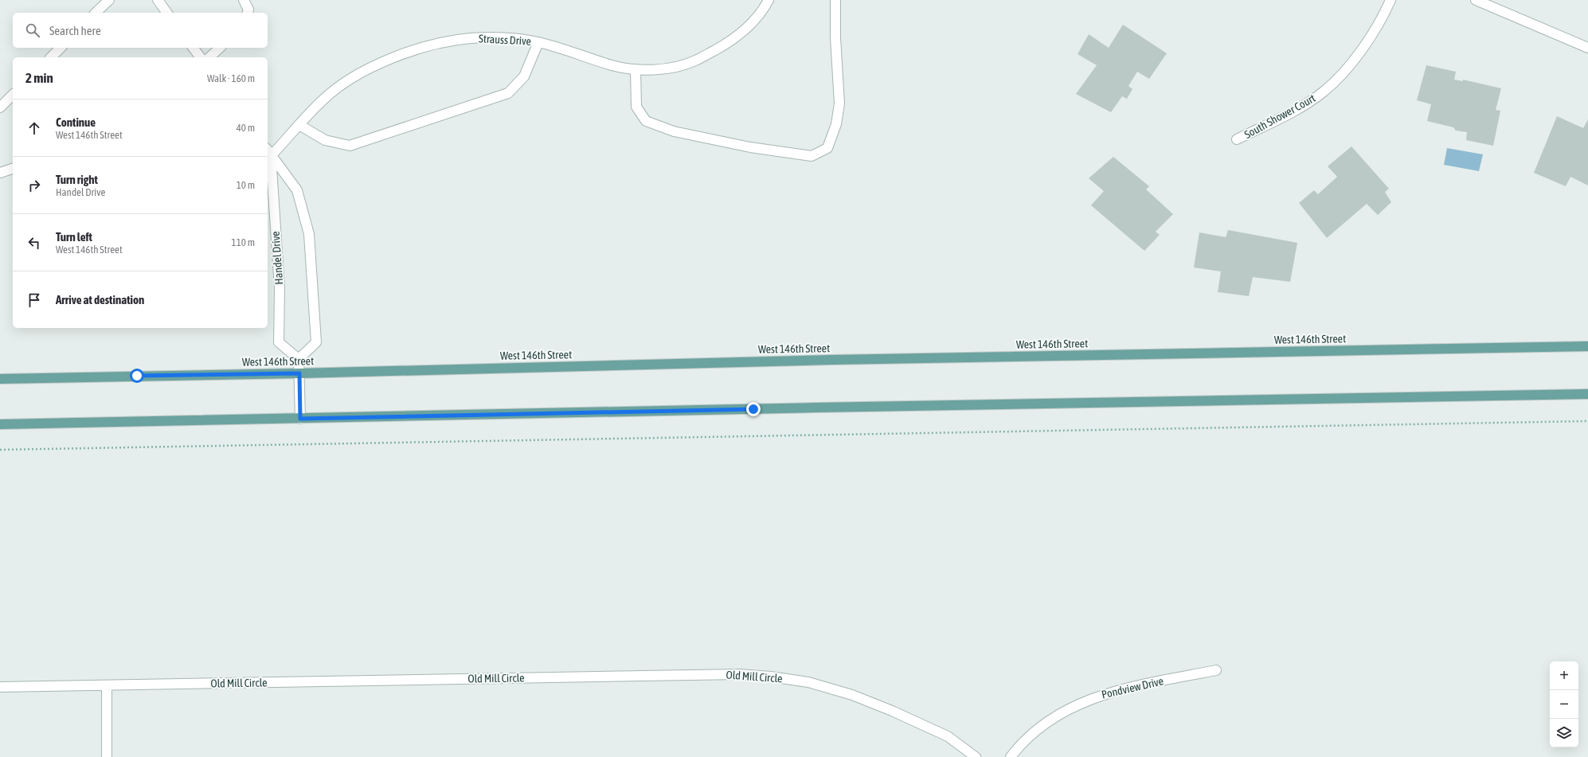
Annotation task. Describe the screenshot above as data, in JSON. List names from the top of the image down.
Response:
{
  "streets": {
    "main road": ["West 146th Street"],
    "street": [
      "Strauss Drive",
      "South Shower Court",
      "Handel Drive",
      "Old Mill Circle",
      "Pondview Drive"
    ]
  },
  "crossings": [
    ["Strauss Drive", "Handel Drive"]
  ],
  "page": {
    "search": "Search here",
    "heading": ["2 min", "Walk · 160 m"],
    "list": [
      ["Continue", "West 146th Street", "40 m"],
      ["Turn right", "Handel Drive", "10 m"],
      ["Turn left", "West 146th Street", "110 m"],
      "Arrive at destination"
    ],
    "map_buttons": ["+", "−"]
  }
}
